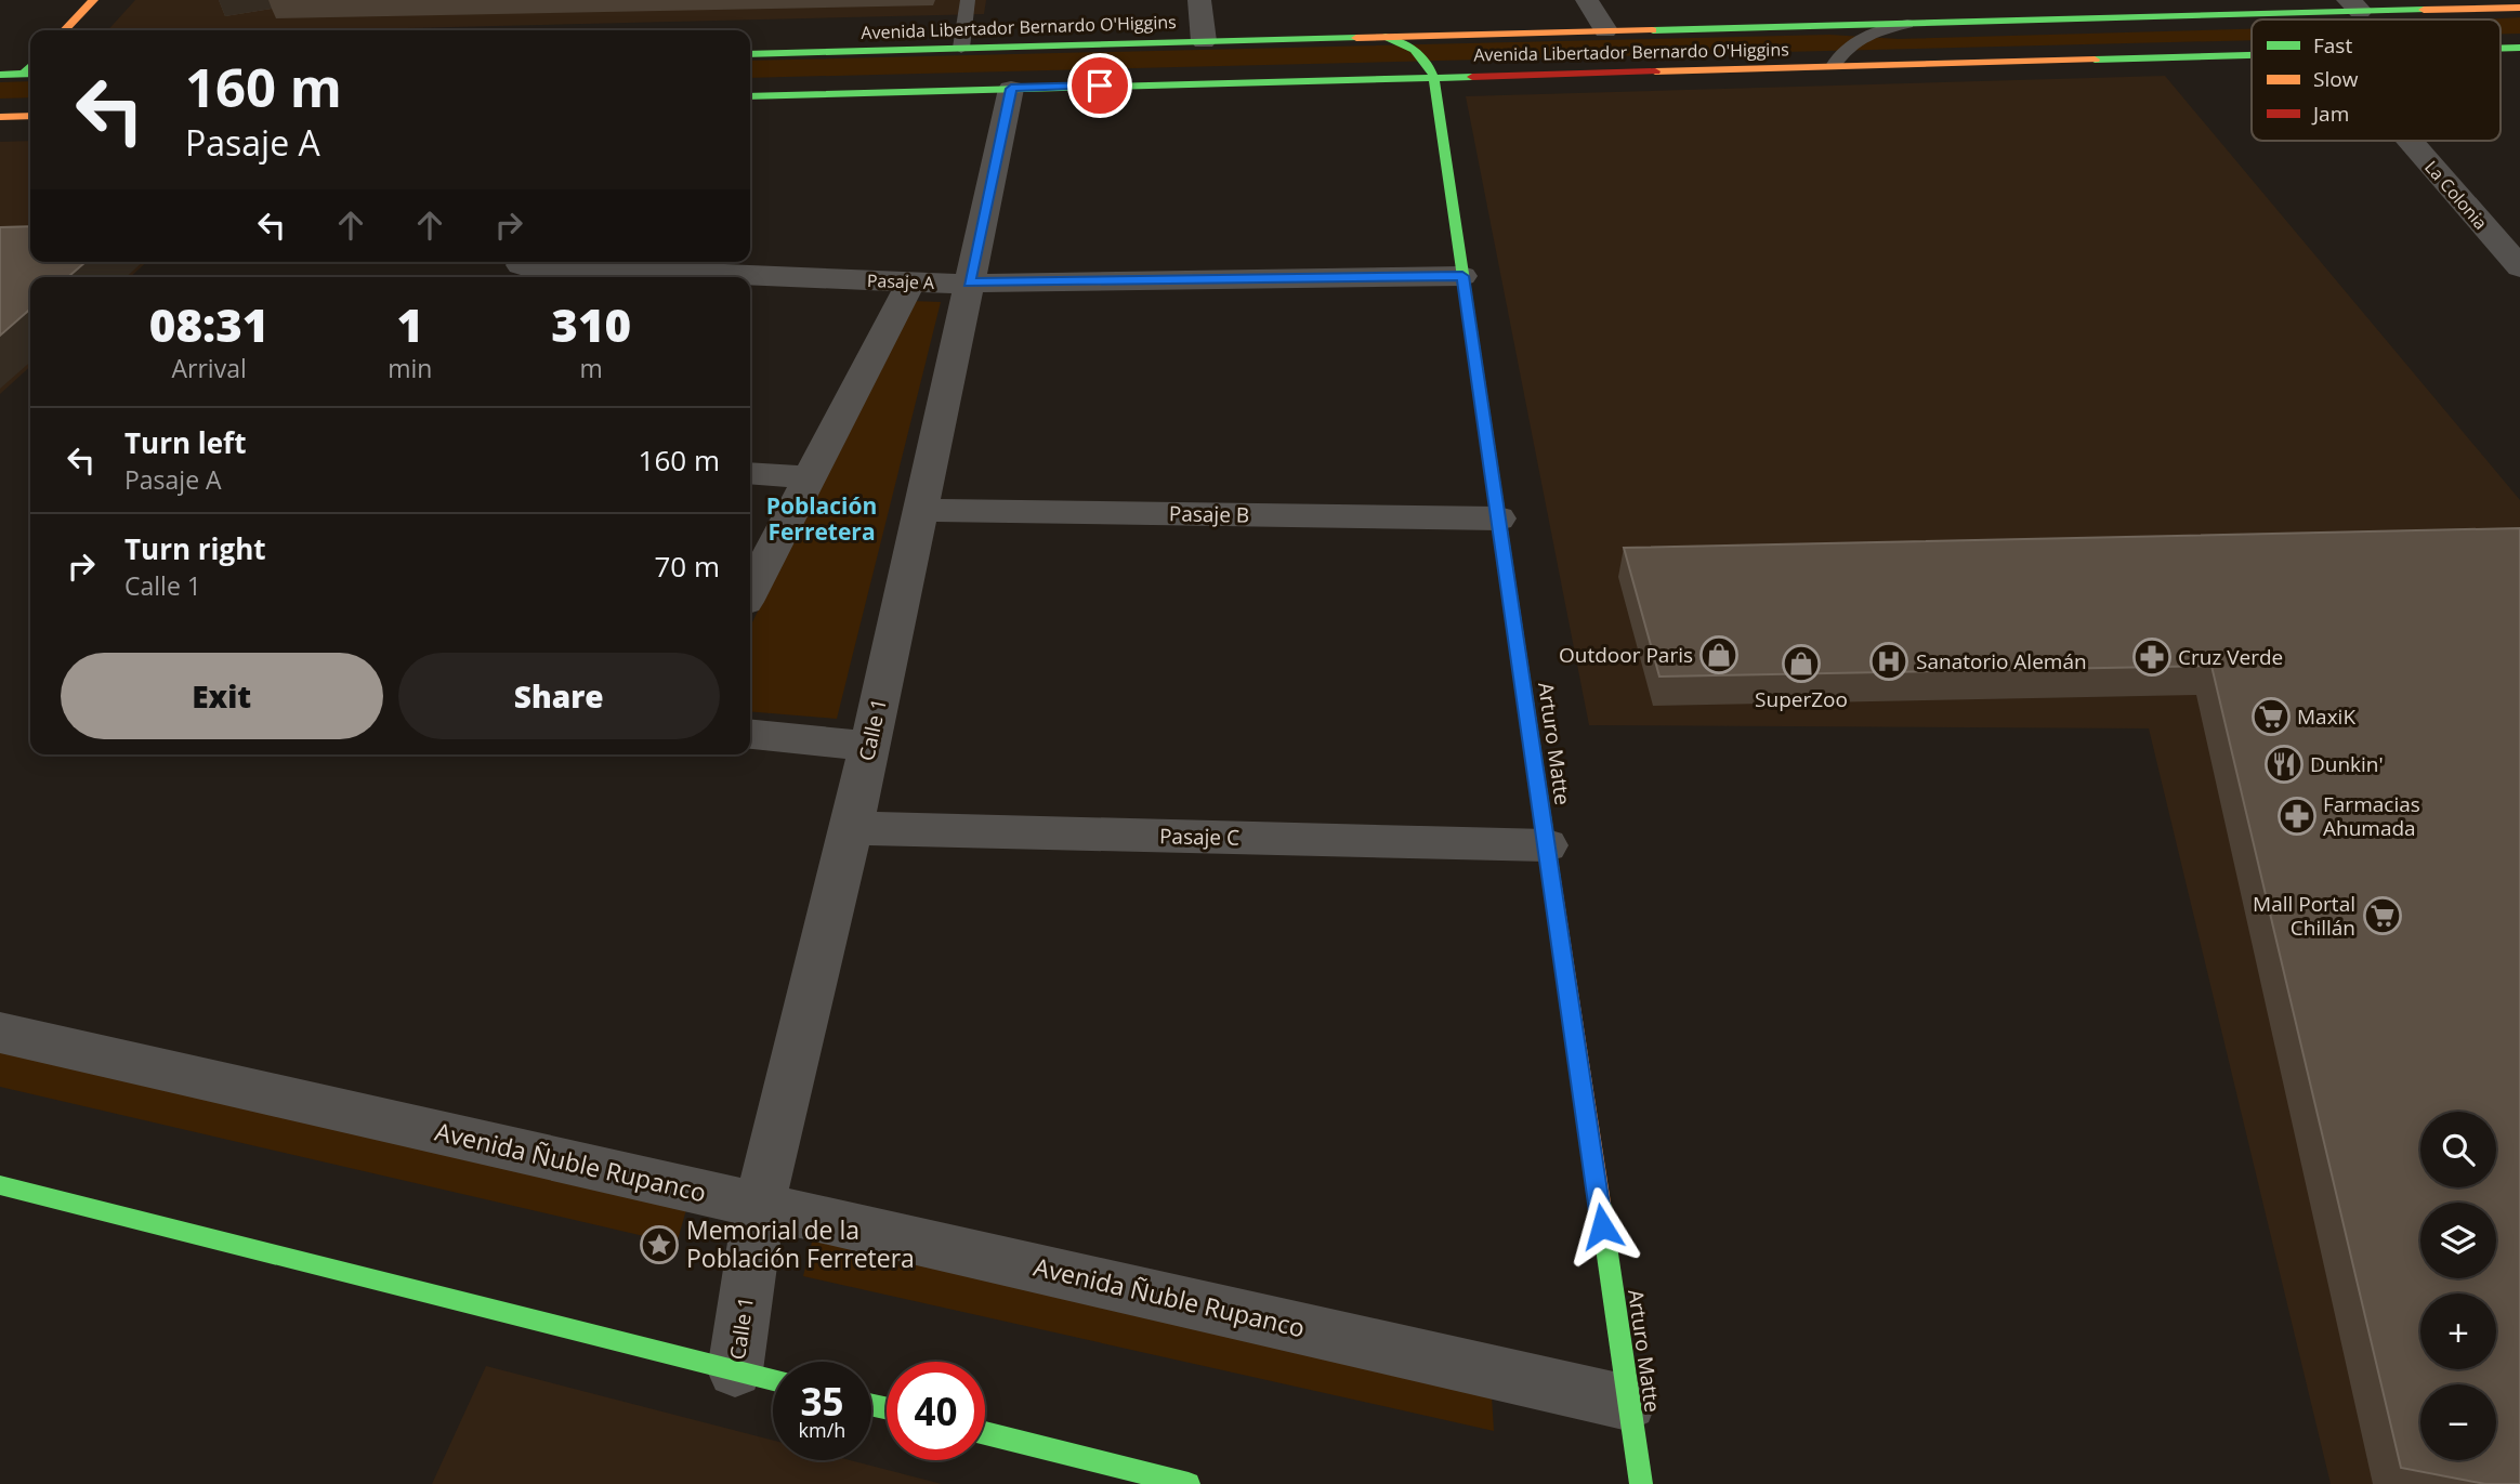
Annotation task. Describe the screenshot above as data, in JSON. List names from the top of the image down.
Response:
{
  "streets": {
    "main road": ["Avenida Libertador Bernardo O'Higgins", "Arturo Matte"],
    "street": [
      "La Colonia",
      "Pasaje A",
      "Pasaje B",
      "Calle 1",
      "Pasaje C",
      "Avenida Ñuble Rupanco"
    ]
  },
  "crossings": [
    ["Avenida Libertador Bernardo O'Higgins", "Calle 1"],
    ["Avenida Libertador Bernardo O'Higgins", "Arturo Matte"],
    ["Pasaje A", "Calle 1"],
    ["Pasaje A", "Arturo Matte"],
    ["Pasaje B", "Calle 1"],
    ["Pasaje B", "Arturo Matte"],
    ["Calle 1", "Pasaje C"],
    ["Calle 1", "Avenida Ñuble Rupanco"],
    ["Arturo Matte", "Pasaje C"],
    ["Arturo Matte", "Avenida Ñuble Rupanco"]
  ],
  "districts": ["Población Ferretera"],
  "places": {
    "shop": ["Outdoor Paris", "SuperZoo"],
    "pharmacy": ["Cruz Verde", "Farmacias Ahumada"],
    "hospital": ["Sanatorio Alemán"],
    "supermarket": ["MaxiK", "Mall Portal Chillán"],
    "restaurant": ["Dunkin'"],
    "place": ["Memorial de la Población Ferretera"]
  },
  "legend": ["Fast", "Slow", "Jam"],
  "page": {
    "turn": ["160 m", "Pasaje A"],
    "eta": [
      "08:31",
      "Arrival",
      "1",
      "min",
      "310",
      "m"
    ],
    "list": [
      {
        "name": "Turn left",
        "note": "Pasaje A",
        "value": "160 m"
      },
      {
        "name": "Turn right",
        "note": "Calle 1",
        "value": "70 m"
      }
    ],
    "buttons": ["Exit", "Share"],
    "map_buttons": ["+", "−"],
    "speed": "35 km/h",
    "limit": "40"
  }
}
